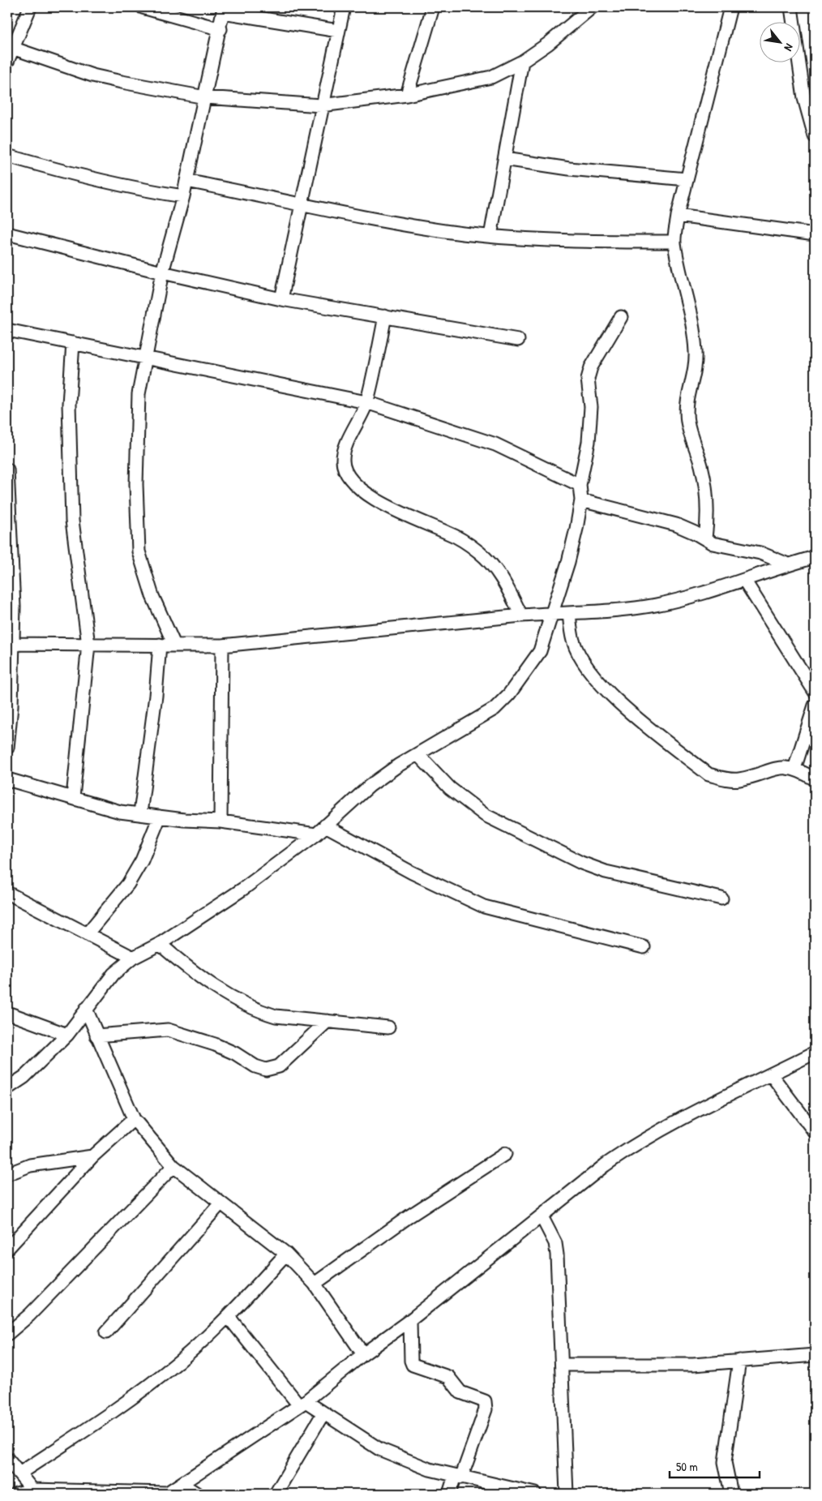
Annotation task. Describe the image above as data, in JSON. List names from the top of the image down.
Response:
{
  "scale_bar": "50 m",
  "north": "bottom right"
}
